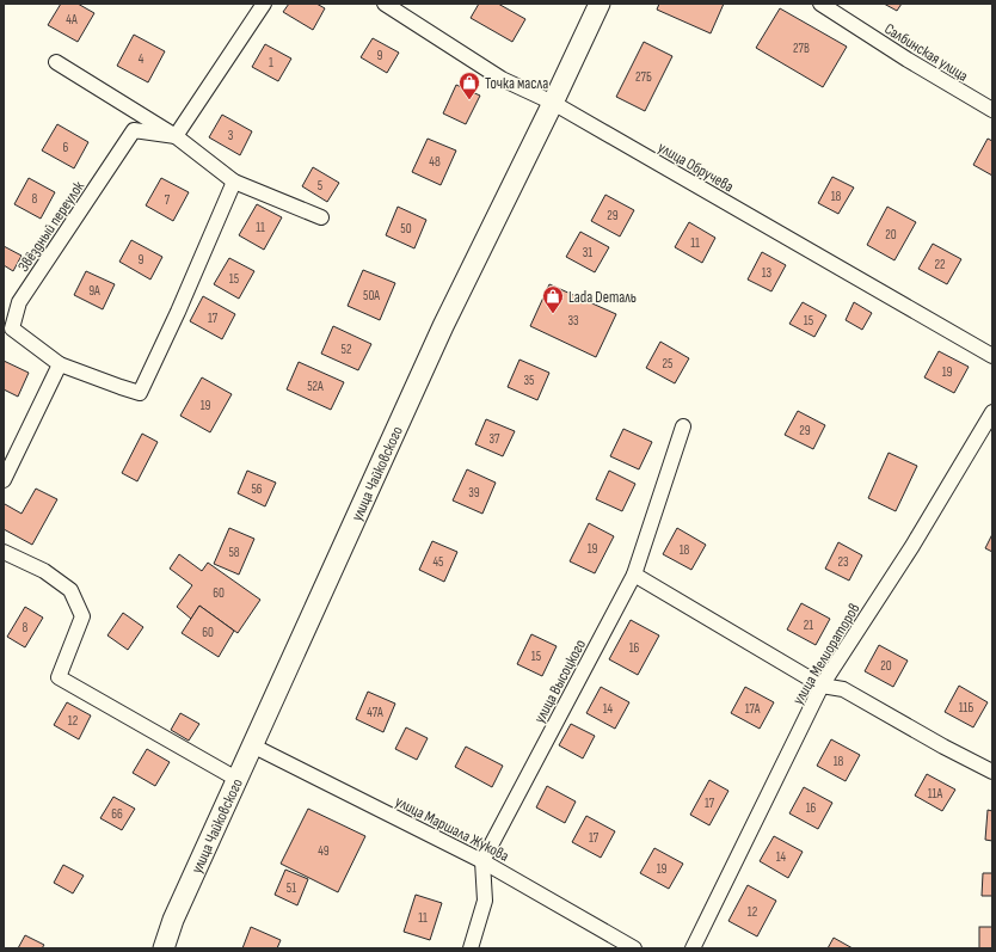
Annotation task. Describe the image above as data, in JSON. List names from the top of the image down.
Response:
{
  "streets": {
    "main road": ["улица Чайковского"],
    "street": [
      "Салбинская улица",
      "улица Обручева",
      "Звёздный переулок",
      "улица Мелиораторов",
      "улица Высоцкого",
      "улица Маршала Жукова"
    ]
  },
  "crossings": [
    ["улица Обручева", "улица Чайковского"],
    ["улица Чайковского", "улица Маршала Жукова"],
    ["улица Высоцкого", "улица Маршала Жукова"]
  ],
  "places": {
    "shop": ["Точка масла", "Lada Dеталь"]
  },
  "house_numbers": [
    "4А",
    "27В",
    "9",
    "4",
    "1",
    "27Б",
    "3",
    "6",
    "48",
    "5",
    "18",
    "8",
    "7",
    "29",
    "11",
    "50",
    "20",
    "11",
    "31",
    "9",
    "22",
    "13",
    "15",
    "9А",
    "50А",
    "17",
    "33",
    "15",
    "52",
    "25",
    "19",
    "35",
    "52А",
    "19",
    "29",
    "37",
    "56",
    "39",
    "19",
    "18",
    "58",
    "45",
    "23",
    "60",
    "21",
    "8",
    "60",
    "16",
    "15",
    "20",
    "11Б",
    "14",
    "17А",
    "47А",
    "12",
    "18",
    "11А",
    "17",
    "16",
    "66",
    "17",
    "49",
    "14",
    "19",
    "51",
    "12",
    "11"
  ]
}
